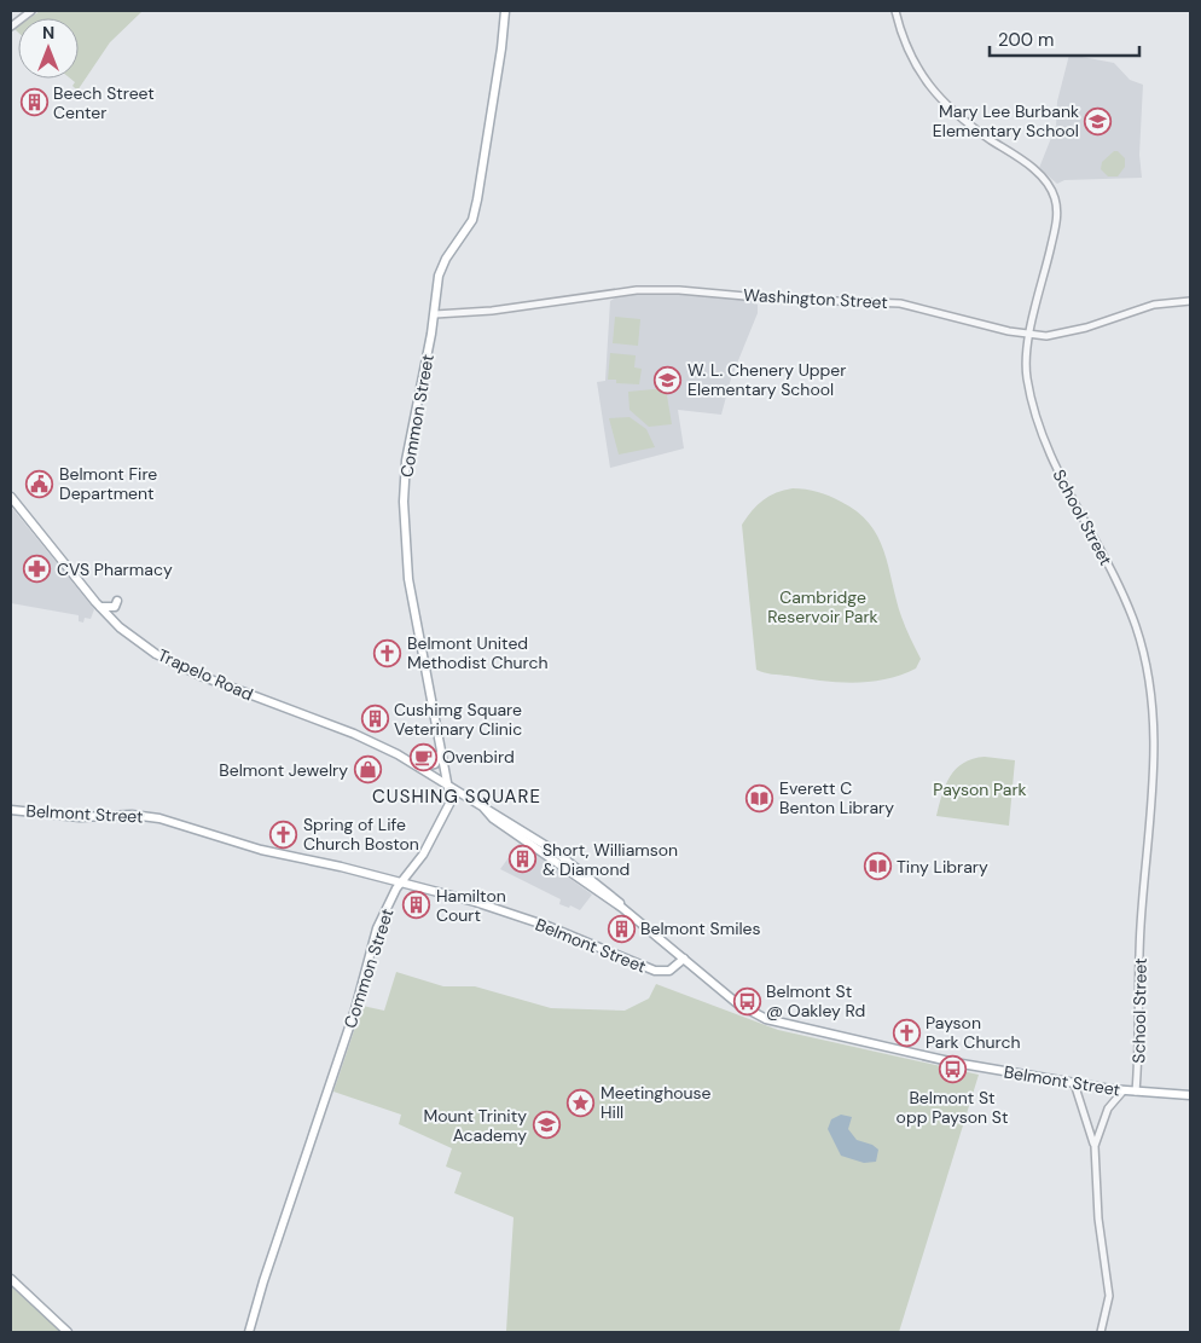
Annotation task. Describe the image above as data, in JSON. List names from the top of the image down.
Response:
{
  "streets": {
    "main road": ["Common Street", "Trapelo Road", "Belmont Street"],
    "street": ["Washington Street", "School Street"]
  },
  "crossings": [
    ["Washington Street", "Common Street"],
    ["Washington Street", "School Street"],
    ["Common Street", "Trapelo Road"],
    ["Common Street", "Belmont Street"],
    ["School Street", "Belmont Street"],
    ["Trapelo Road", "Belmont Street"]
  ],
  "districts": ["CUSHING SQUARE"],
  "parks": ["Cambridge Reservoir Park", "Payson Park"],
  "places": {
    "building": [
      "Beech Street Center",
      "Cushimg Square Veterinary Clinic",
      "Short, Williamson & Diamond",
      "Hamilton Court",
      "Belmont Smiles"
    ],
    "school or university": ["Mary Lee Burbank Elementary School", "W. L. Chenery Upper Elementary School", "Mount Trinity Academy"],
    "public building": ["Belmont Fire Department"],
    "pharmacy": ["CVS Pharmacy"],
    "church": ["Belmont United Methodist Church", "Spring of Life Church Boston", "Payson Park Church"],
    "cafe": ["Ovenbird"],
    "shop": ["Belmont Jewelry"],
    "library": ["Everett C Benton Library", "Tiny Library"],
    "bus stop": ["Belmont St @ Oakley Rd", "Belmont St opp Payson St"],
    "place": ["Meetinghouse Hill"]
  },
  "scale_bar": "200 m",
  "north": "top"
}
